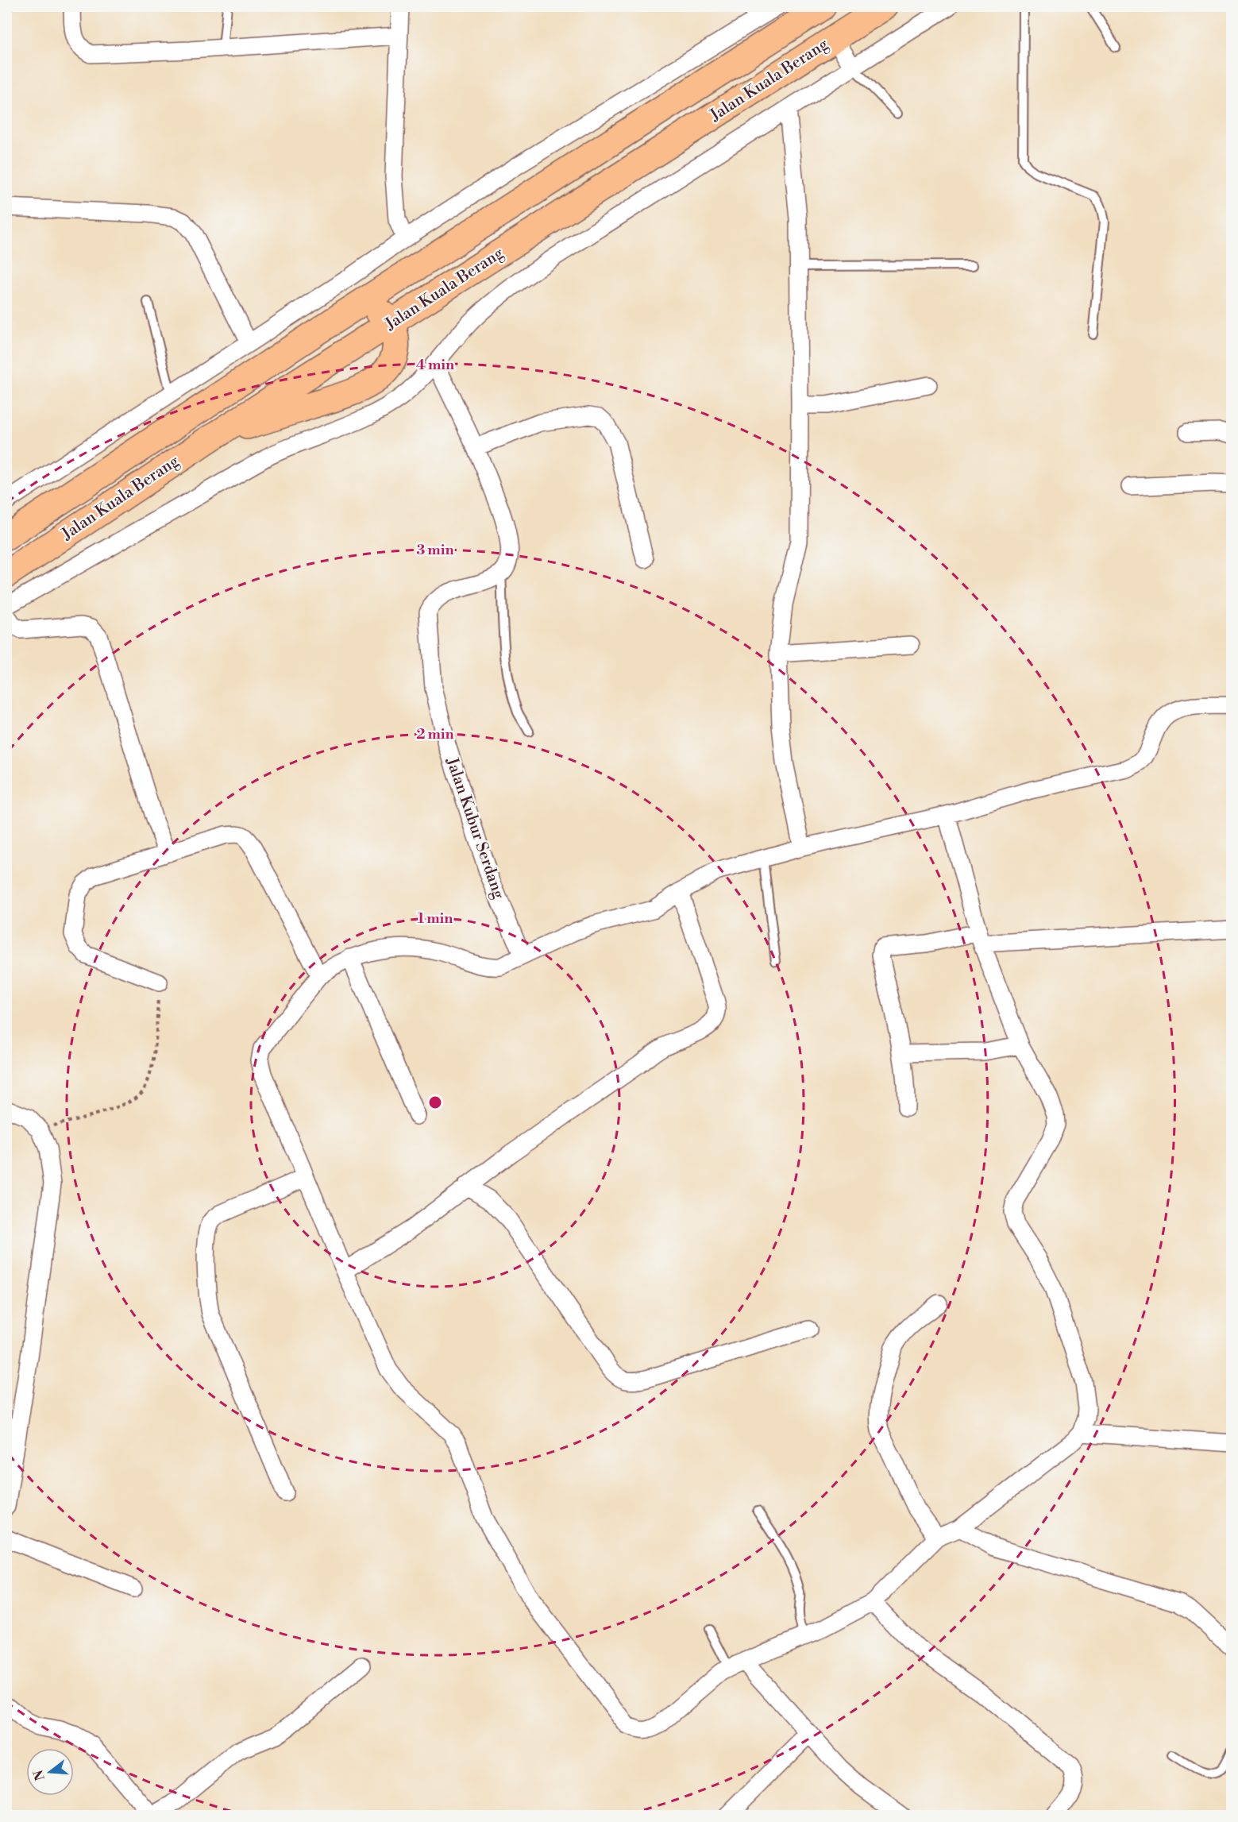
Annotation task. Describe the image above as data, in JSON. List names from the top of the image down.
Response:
{
  "streets": {
    "highway": ["Jalan Kuala Berang"],
    "street": ["Jalan Kubur Serdang"]
  },
  "north": "left",
  "rings": [
    "4 min",
    "3 min",
    "2 min",
    "1 min"
  ]
}
